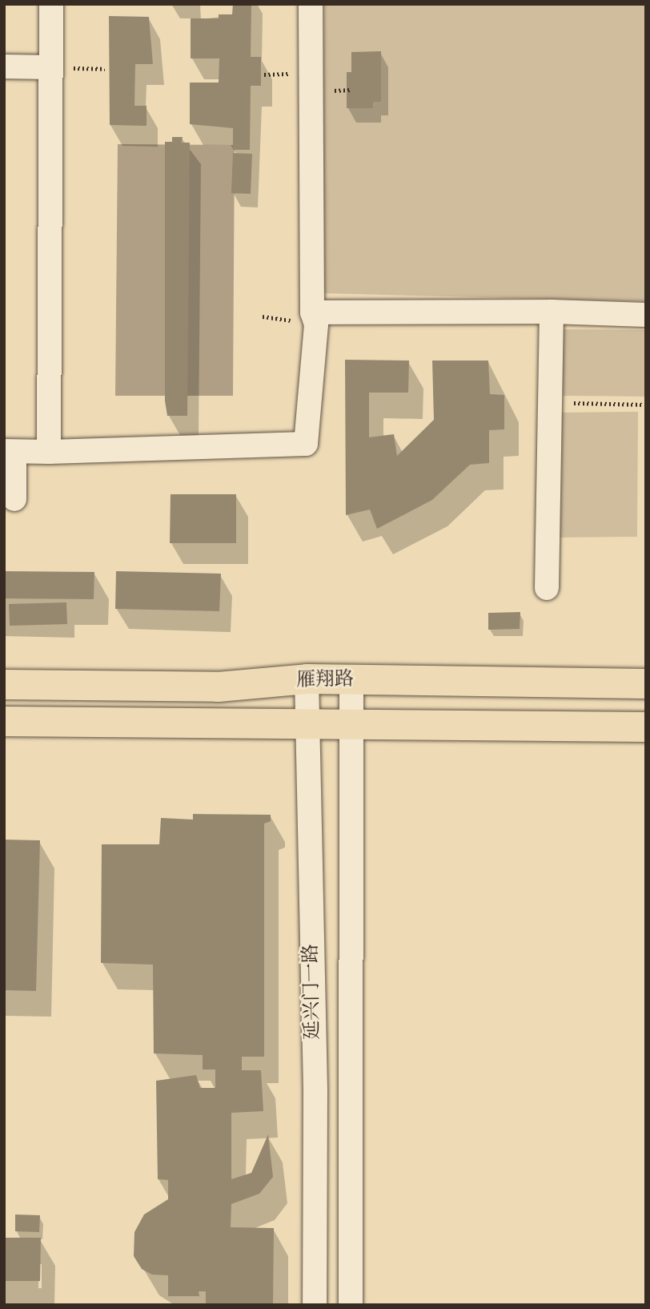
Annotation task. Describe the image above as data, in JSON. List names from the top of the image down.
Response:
{
  "streets": {
    "main road": ["雁翔路"],
    "street": ["延兴门一路"]
  },
  "crossings": [
    ["雁翔路", "延兴门一路"]
  ]
}
